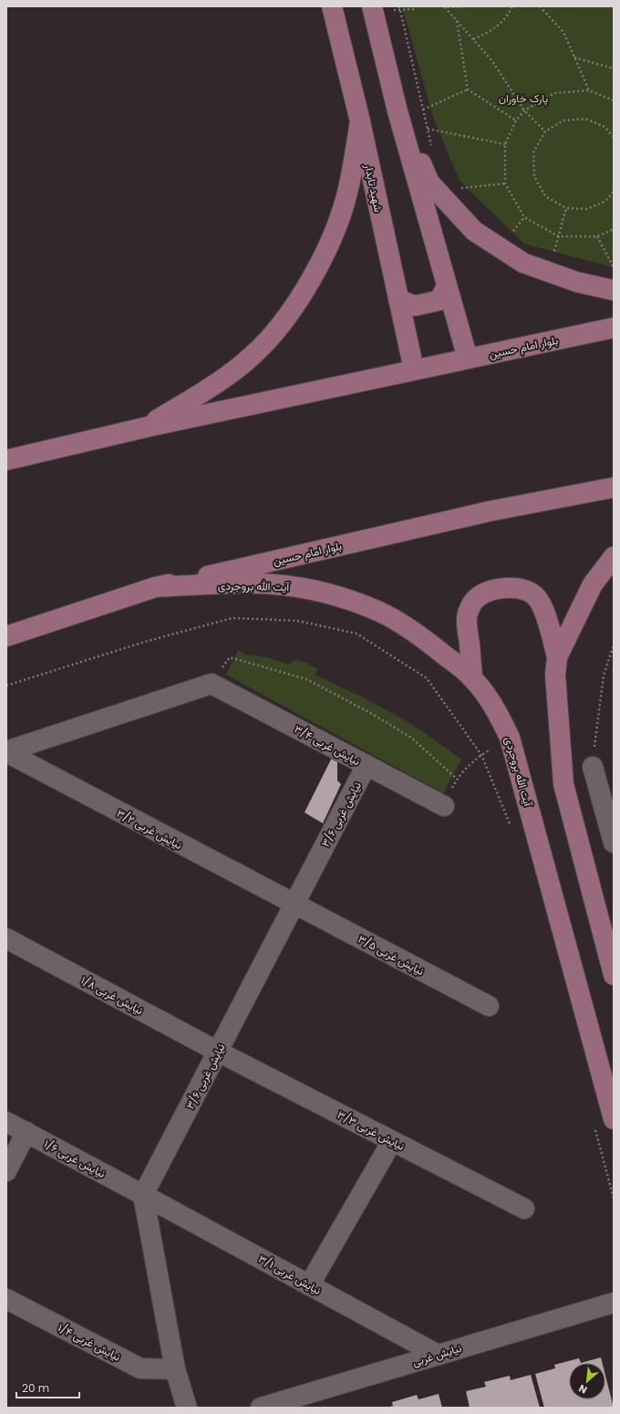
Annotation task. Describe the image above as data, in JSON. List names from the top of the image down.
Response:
{
  "streets": {
    "main road": ["شهید تابدار", "بلوار امام حسین", "آیت الله بروجردی"],
    "street": [
      "نیایش غربی ۳/۴",
      "نیایش غربی ۳/۶",
      "نیایش غربی ۳/۲",
      "نیایش غربی ۳/۵",
      "نیایش غربی ۱/۸",
      "نیایش غربی ۳/۳",
      "نیایش غربی ۱/۶",
      "نیایش غربی ۳/۱",
      "نیایش غربی ۱/۴",
      "نیایش غربی"
    ]
  },
  "crossings": [
    ["شهید تابدار", "بلوار امام حسین"],
    ["بلوار امام حسین", "آیت الله بروجردی"],
    ["نیایش غربی ۳/۴", "نیایش غربی ۳/۶"],
    ["نیایش غربی ۳/۶", "نیایش غربی ۳/۲"],
    ["نیایش غربی ۳/۶", "نیایش غربی ۳/۵"],
    ["نیایش غربی ۳/۶", "نیایش غربی ۱/۸"],
    ["نیایش غربی ۳/۶", "نیایش غربی ۳/۳"],
    ["نیایش غربی ۳/۶", "نیایش غربی ۱/۶"],
    ["نیایش غربی ۳/۶", "نیایش غربی ۳/۱"],
    ["نیایش غربی ۳/۲", "نیایش غربی ۳/۵"],
    ["نیایش غربی ۱/۸", "نیایش غربی ۳/۳"],
    ["نیایش غربی ۱/۶", "نیایش غربی ۳/۱"],
    ["نیایش غربی ۳/۱", "نیایش غربی"]
  ],
  "parks": ["پارک خاوران"],
  "scale_bar": "20 m",
  "north": "bottom left"
}
